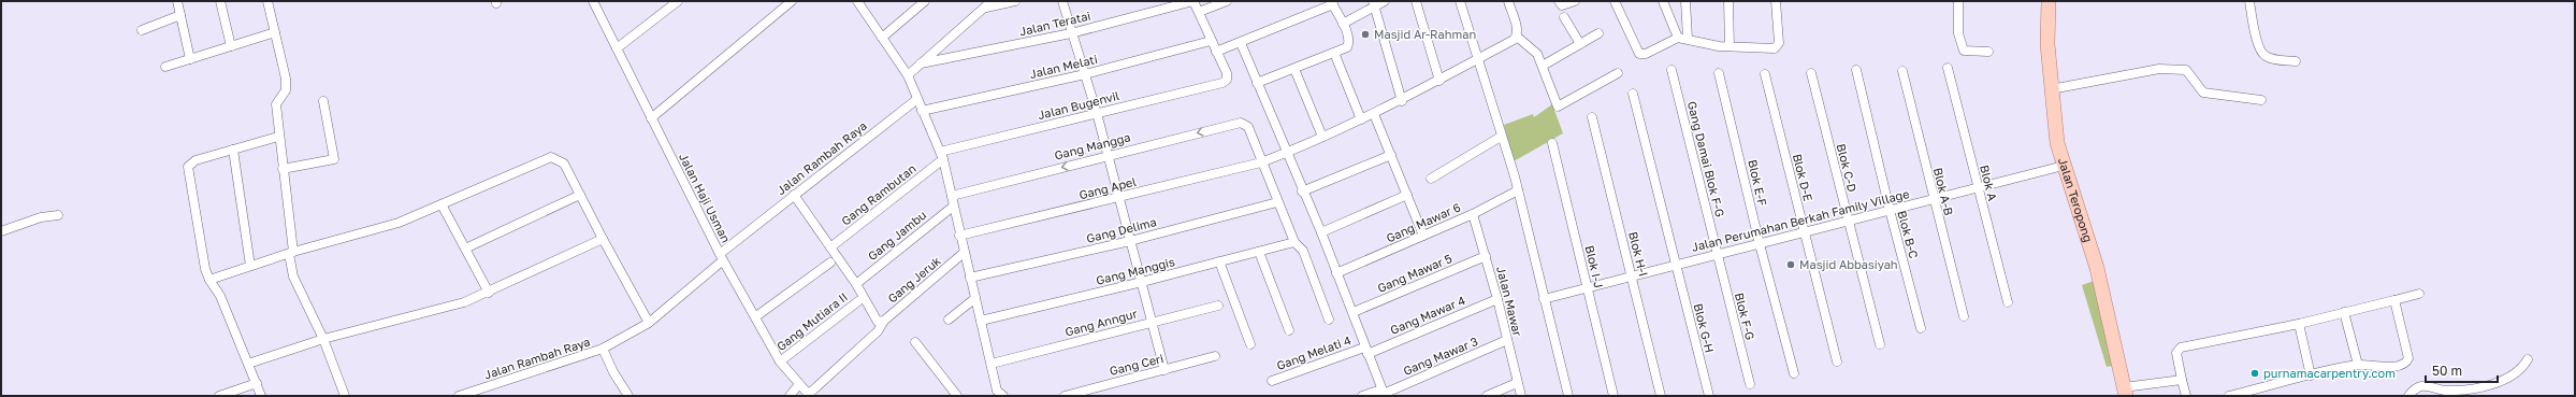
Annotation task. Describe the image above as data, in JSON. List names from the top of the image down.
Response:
{
  "streets": {
    "main road": ["Jalan Teropong"],
    "street": [
      "Jalan Teratai",
      "Jalan Melati",
      "Jalan Bugenvil",
      "Gang Mangga",
      "Jalan Rambah Raya",
      "Gang Damai Blok F-G",
      "Blok C-D",
      "Blok D-E",
      "Blok E-F",
      "Blok A",
      "Gang Apel",
      "Blok A-B",
      "Gang Rambutan",
      "Jalan Haji Usman",
      "Jalan Perumahan Berkah Family Village",
      "Gang Mawar 6",
      "Gang Delima",
      "Blok B-C",
      "Gang Jambu",
      "Blok H-I",
      "Blok I-J",
      "Gang Manggis",
      "Gang Mawar 5",
      "Gang Jeruk",
      "Jalan Mawar",
      "Gang Mawar 4",
      "Blok F-G",
      "Gang Mutiara II",
      "Gang Anngur",
      "Blok G-H",
      "Gang Melati 4",
      "Gang Mawar 3",
      "Gang Ceri"
    ]
  },
  "crossings": [
    ["Jalan Bugenvil", "Gang Rambutan"],
    ["Gang Mangga", "Gang Apel"],
    ["Jalan Rambah Raya", "Jalan Haji Usman"],
    ["Gang Damai Blok F-G", "Jalan Perumahan Berkah Family Village"],
    ["Gang Damai Blok F-G", "Blok F-G"],
    ["Blok C-D", "Jalan Perumahan Berkah Family Village"],
    ["Blok D-E", "Jalan Perumahan Berkah Family Village"],
    ["Blok E-F", "Jalan Perumahan Berkah Family Village"],
    ["Blok A", "Jalan Perumahan Berkah Family Village"],
    ["Blok A-B", "Jalan Perumahan Berkah Family Village"],
    ["Jalan Haji Usman", "Gang Jeruk"],
    ["Jalan Haji Usman", "Gang Mutiara II"],
    ["Jalan Teropong", "Jalan Perumahan Berkah Family Village"],
    ["Jalan Perumahan Berkah Family Village", "Blok B-C"],
    ["Jalan Perumahan Berkah Family Village", "Blok H-I"],
    ["Jalan Perumahan Berkah Family Village", "Blok I-J"],
    ["Jalan Perumahan Berkah Family Village", "Blok F-G"],
    ["Jalan Perumahan Berkah Family Village", "Blok G-H"],
    ["Gang Mawar 6", "Jalan Mawar"],
    ["Gang Mawar 5", "Jalan Mawar"],
    ["Jalan Mawar", "Gang Mawar 4"],
    ["Jalan Mawar", "Gang Mawar 3"],
    ["Gang Mawar 4", "Gang Melati 4"]
  ],
  "one_way": ["Gang Mangga"],
  "places": ["Masjid Ar-Rahman", "Masjid Abbasiyah", "purnamacarpentry.com"],
  "scale_bar": "50 m"
}
